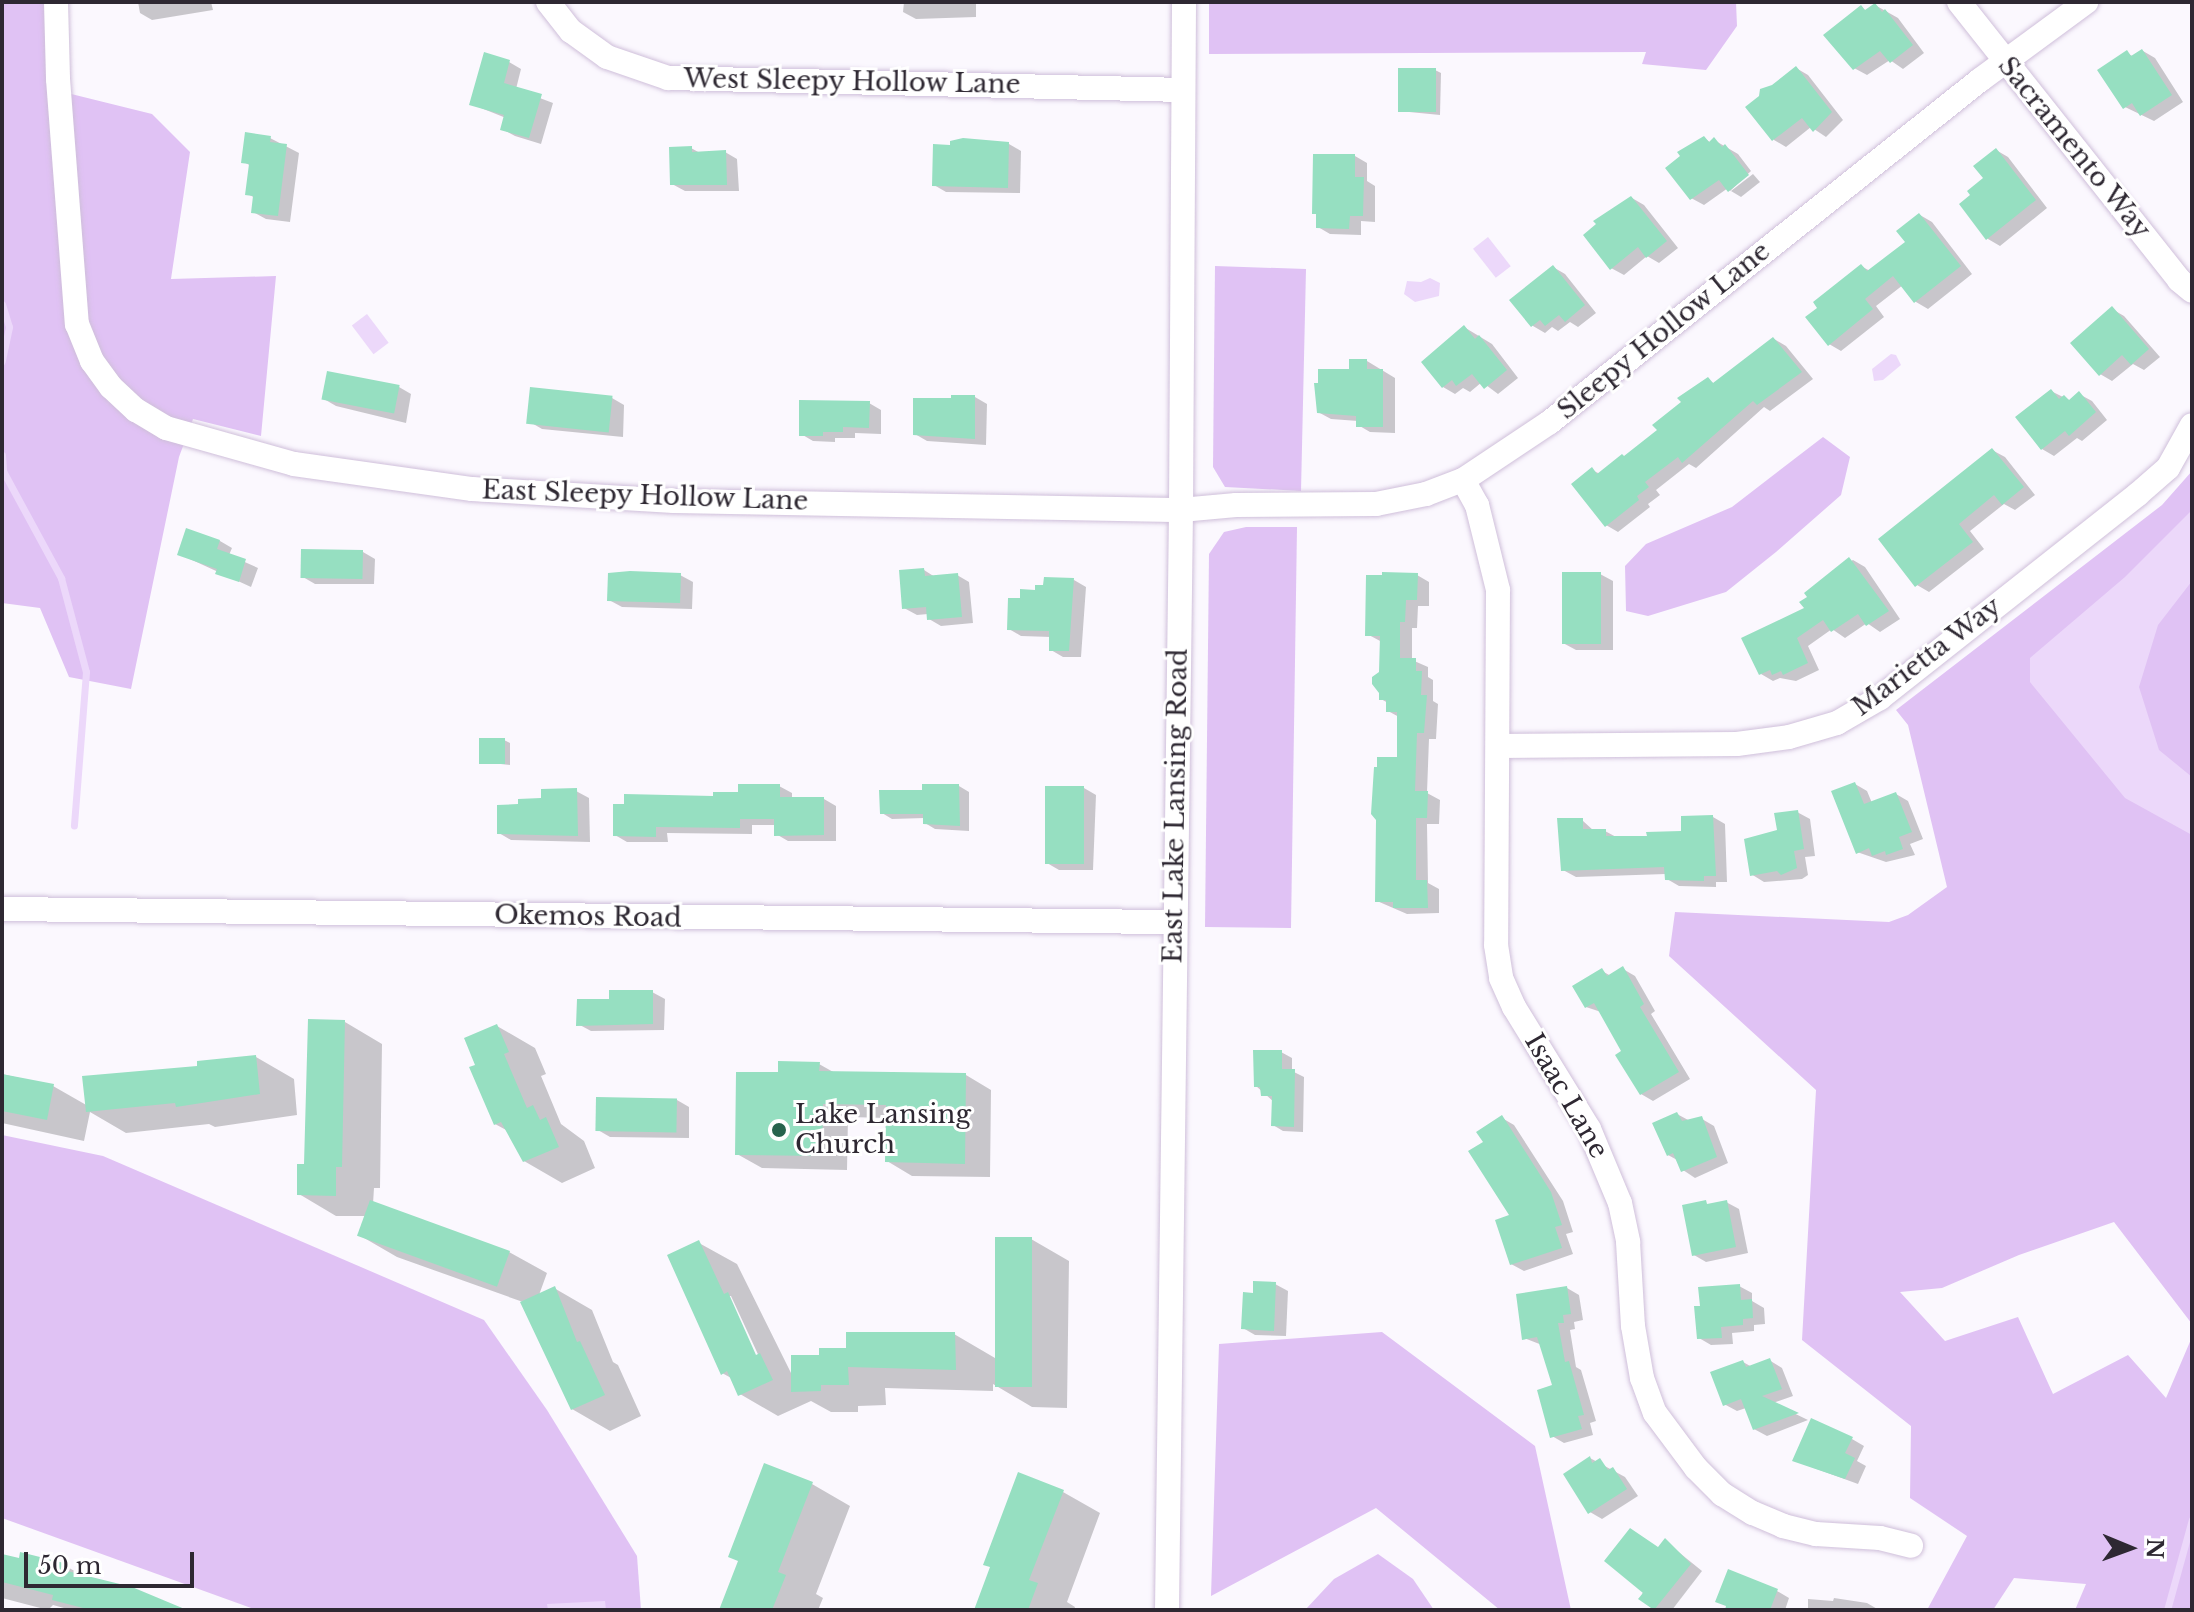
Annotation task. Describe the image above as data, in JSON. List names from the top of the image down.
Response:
{
  "streets": {
    "street": [
      "West Sleepy Hollow Lane",
      "Sacramento Way",
      "Sleepy Hollow Lane",
      "East Sleepy Hollow Lane",
      "Marietta Way",
      "East Lake Lansing Road",
      "Okemos Road",
      "Isaac Lane"
    ]
  },
  "crossings": [
    ["West Sleepy Hollow Lane", "East Lake Lansing Road"],
    ["Sacramento Way", "Sleepy Hollow Lane"],
    ["Sleepy Hollow Lane", "East Sleepy Hollow Lane"],
    ["Sleepy Hollow Lane", "East Lake Lansing Road"],
    ["Sleepy Hollow Lane", "Isaac Lane"],
    ["East Sleepy Hollow Lane", "East Lake Lansing Road"],
    ["Marietta Way", "Isaac Lane"],
    ["East Lake Lansing Road", "Okemos Road"]
  ],
  "places": ["Lake Lansing Church"],
  "scale_bar": "50 m",
  "north": "right"
}
